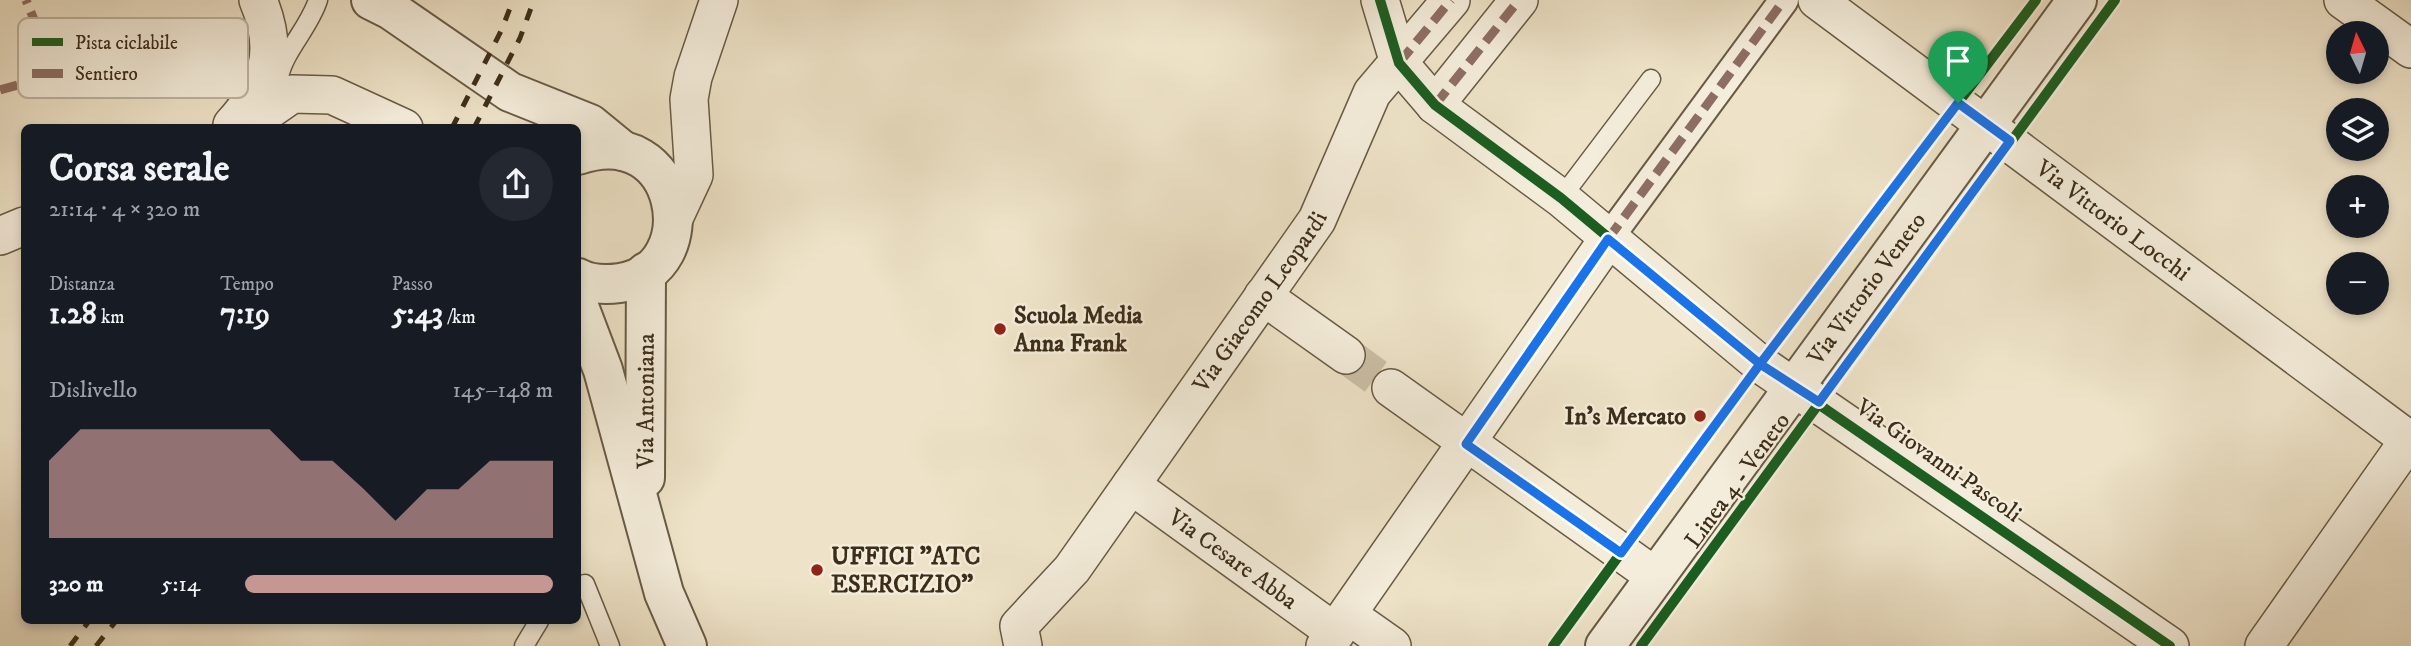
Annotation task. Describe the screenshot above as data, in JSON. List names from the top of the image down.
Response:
{
  "streets": {
    "street": [
      "Via Vittorio Locchi",
      "Via Vittorio Veneto",
      "Via Giacomo Leopardi",
      "Via Antoniana",
      "Via Giovanni Pascoli",
      "Via Cesare Abba"
    ],
    "cycle path": ["Linea 4 - Veneto"]
  },
  "crossings": [
    ["Via Vittorio Locchi", "Via Vittorio Veneto"],
    ["Via Vittorio Veneto", "Via Giovanni Pascoli"],
    ["Via Giacomo Leopardi", "Via Giovanni Pascoli"],
    ["Via Giacomo Leopardi", "Via Cesare Abba"]
  ],
  "places": ["Scuola Media Anna Frank", "In's Mercato", "UFFICI \"ATC ESERCIZIO\""],
  "legend": ["Pista ciclabile", "Sentiero"],
  "north": "top",
  "page": {
    "map_buttons": ["+", "−"],
    "heading": ["Corsa serale", "21:14 · 4 × 320 m"],
    "stats": [
      ["Distanza", "1.28 km"],
      ["Tempo", "7:19"],
      ["Passo", "5:43 /km"]
    ],
    "chart": ["Dislivello", "145–148 m"],
    "list": [
      {
        "name": "320 m",
        "note": "5:14"
      }
    ]
  }
}
